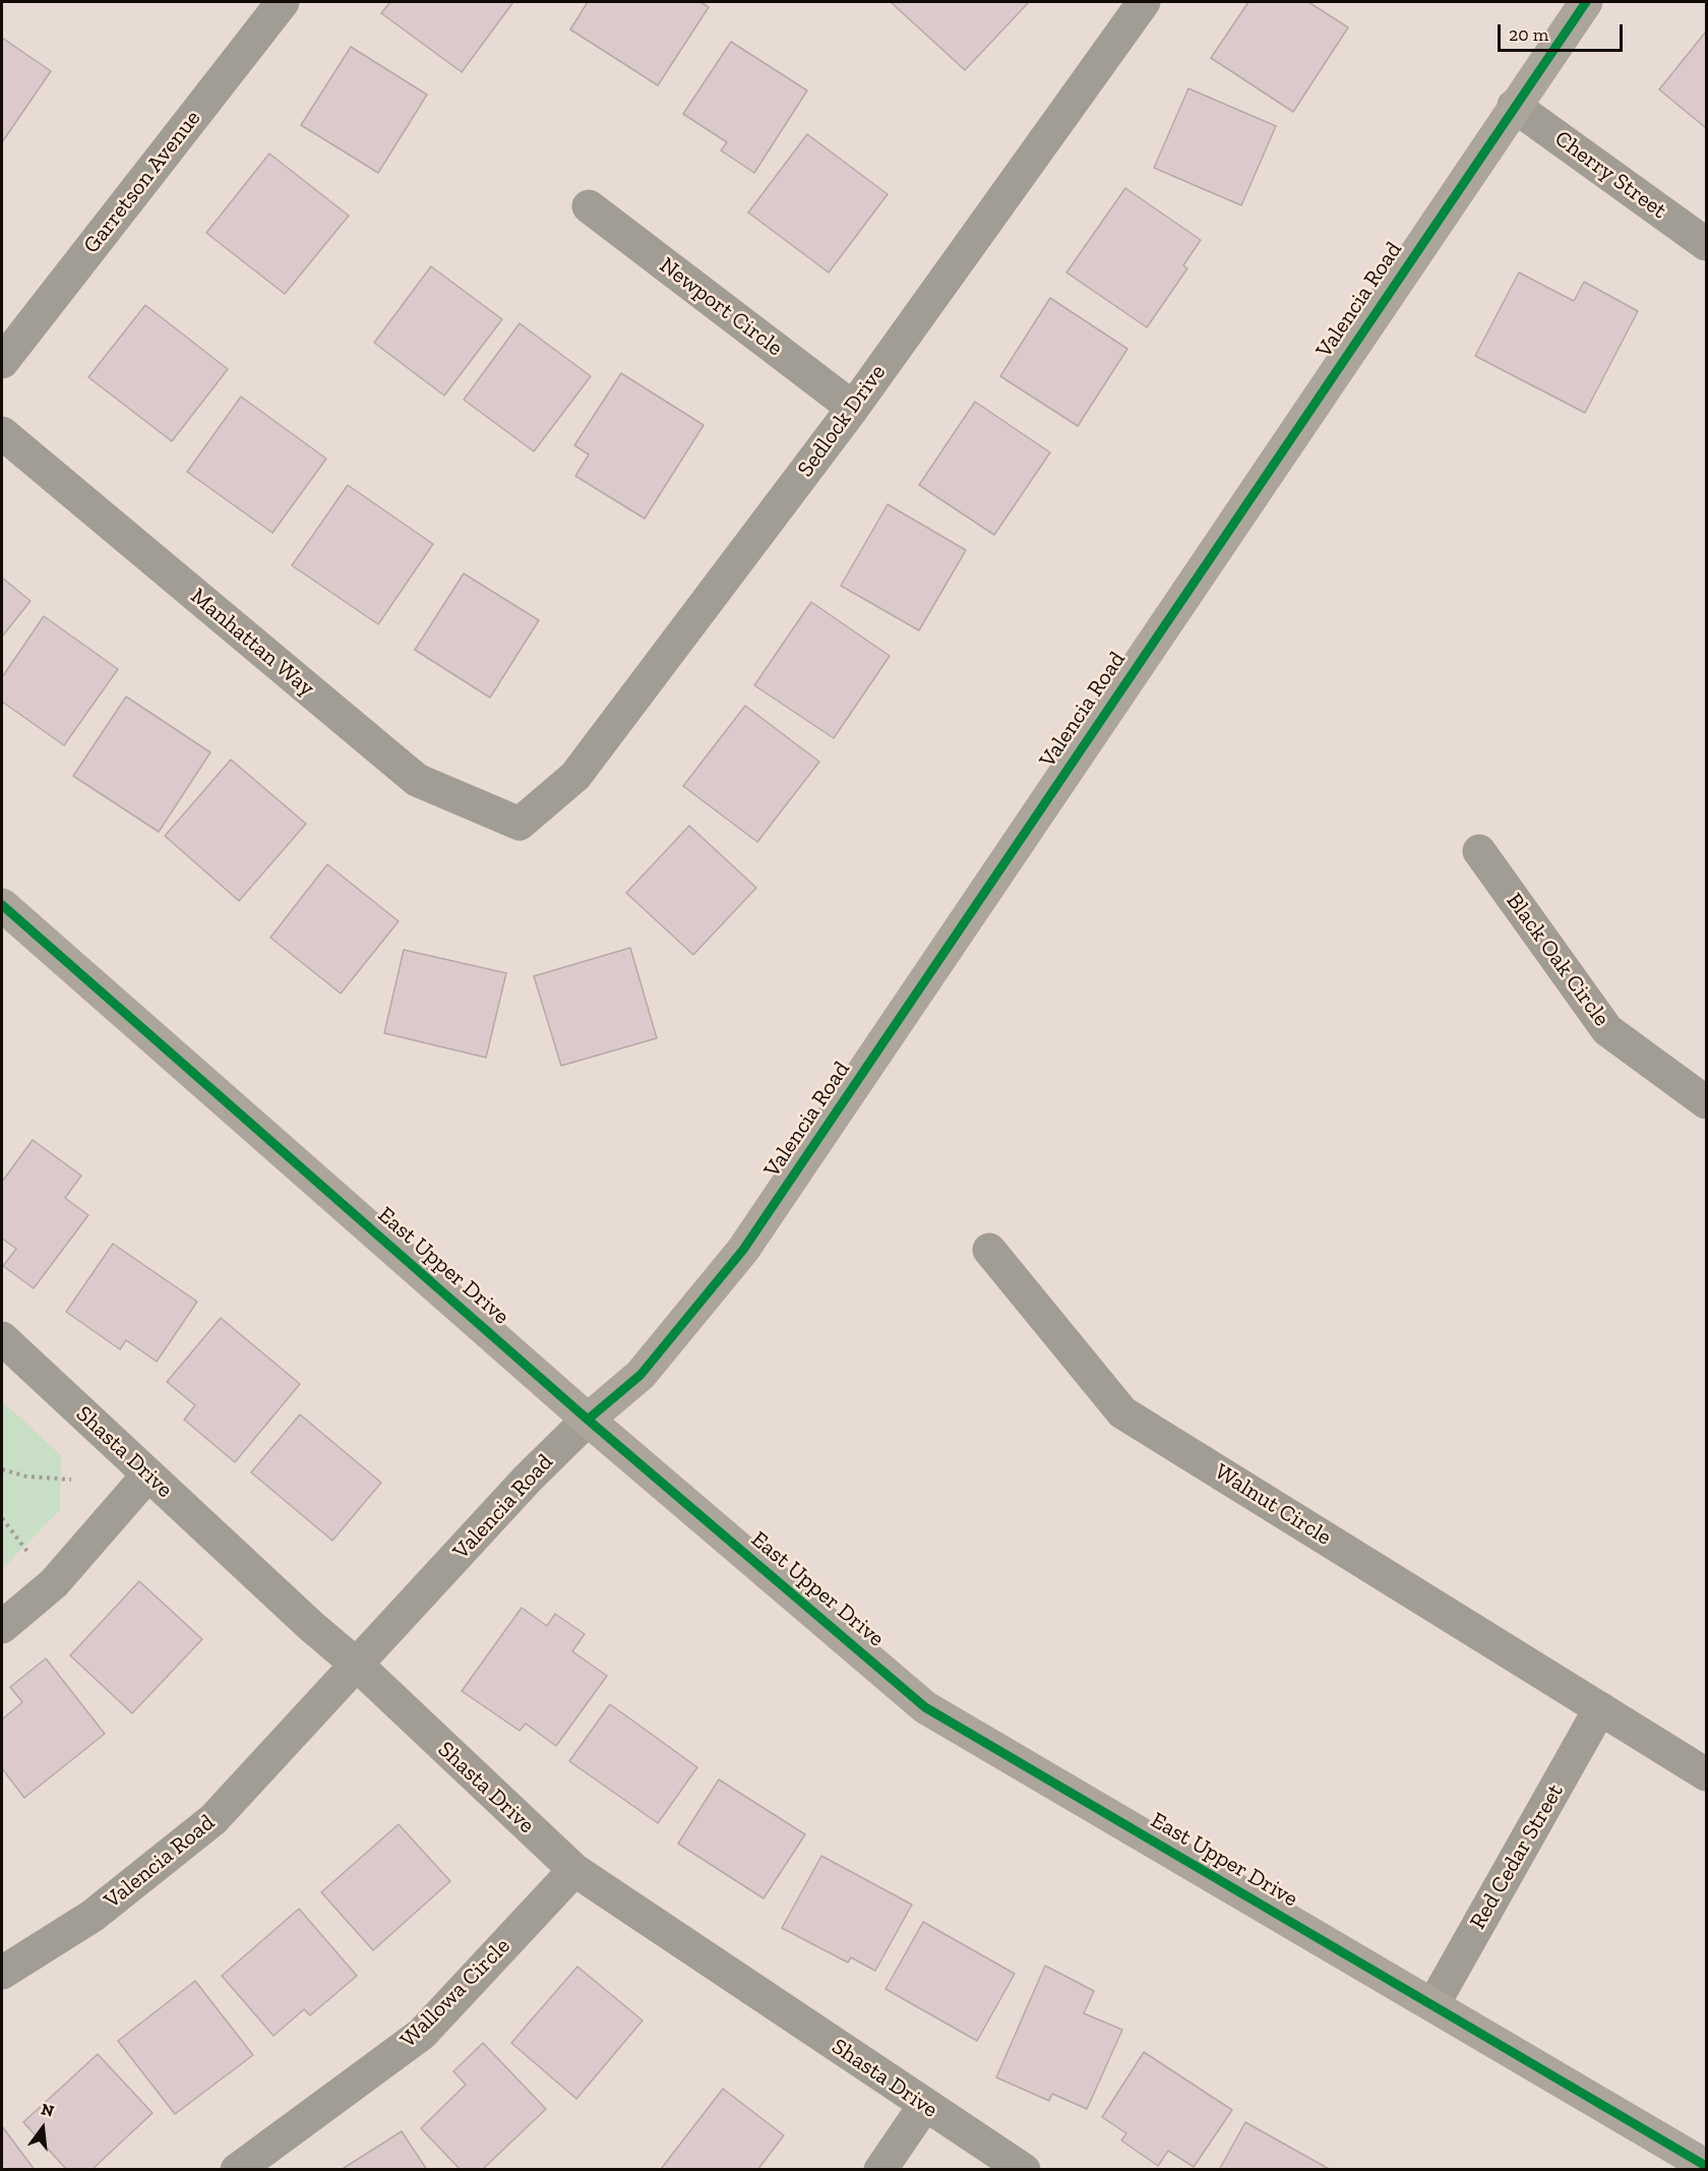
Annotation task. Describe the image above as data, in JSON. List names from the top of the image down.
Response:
{
  "streets": {
    "main road": ["Valencia Road", "East Upper Drive"],
    "street": [
      "Cherry Street",
      "Garretson Avenue",
      "Newport Circle",
      "Sedlock Drive",
      "Manhattan Way",
      "Black Oak Circle",
      "Shasta Drive",
      "Walnut Circle",
      "Red Cedar Street",
      "Wallowa Circle"
    ]
  },
  "crossings": [
    ["Cherry Street", "Valencia Road"],
    ["Valencia Road", "East Upper Drive"],
    ["Valencia Road", "Shasta Drive"],
    ["Newport Circle", "Sedlock Drive"],
    ["Sedlock Drive", "Manhattan Way"],
    ["East Upper Drive", "Red Cedar Street"],
    ["Shasta Drive", "Wallowa Circle"],
    ["Walnut Circle", "Red Cedar Street"]
  ],
  "scale_bar": "20 m",
  "north": "top"
}
